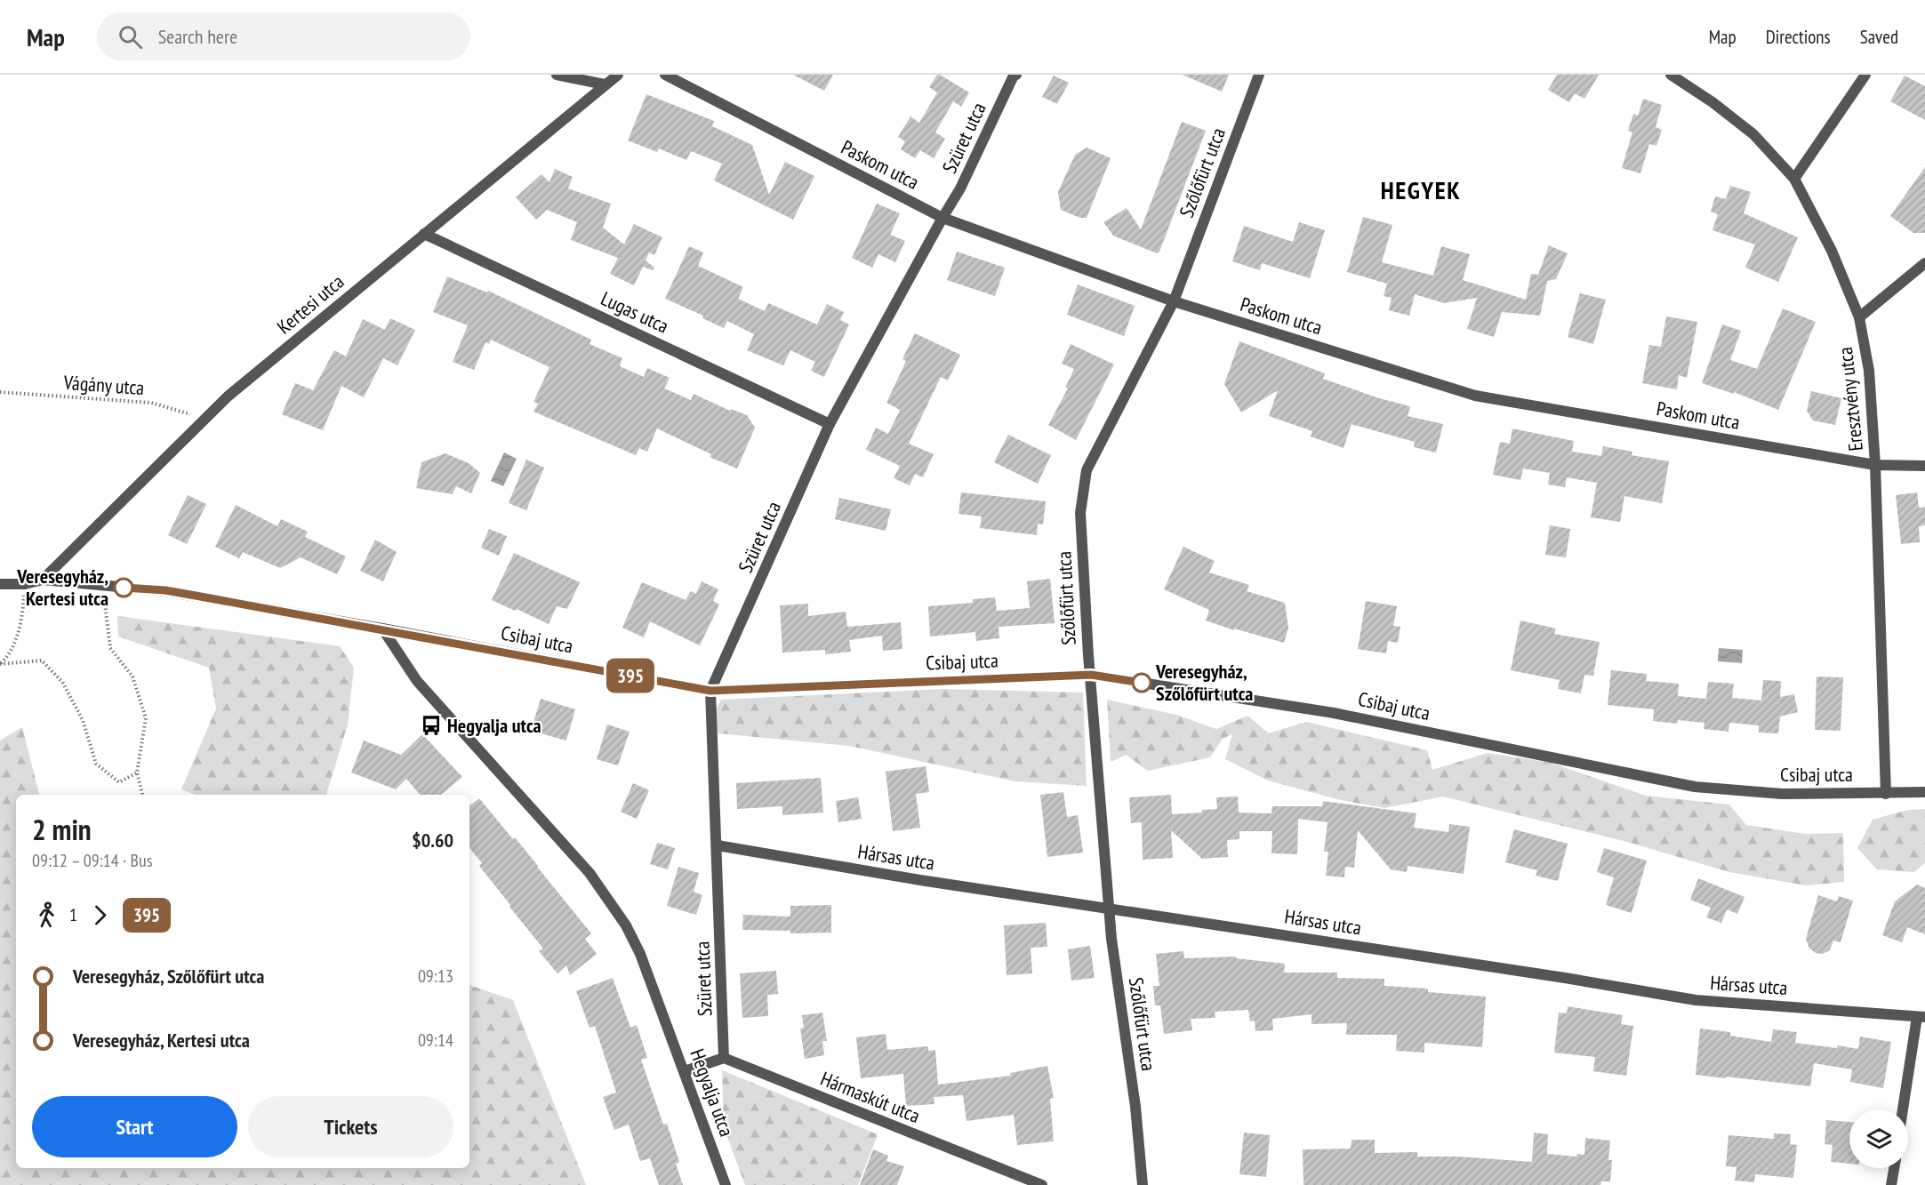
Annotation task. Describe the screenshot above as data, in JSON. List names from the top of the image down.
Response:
{
  "streets": {
    "street": [
      "Szüret utca",
      "Paskom utca",
      "Szőlőfürt utca",
      "Kertesi utca",
      "Lugas utca",
      "Eresztvény utca",
      "Csibaj utca",
      "Hársas utca",
      "Hegyalja utca",
      "Hármaskút utca"
    ],
    "path": ["Vágány utca"]
  },
  "crossings": [
    ["Szüret utca", "Paskom utca"],
    ["Szüret utca", "Lugas utca"],
    ["Szüret utca", "Csibaj utca"],
    ["Szüret utca", "Hársas utca"],
    ["Szüret utca", "Hármaskút utca"],
    ["Paskom utca", "Szőlőfürt utca"],
    ["Paskom utca", "Eresztvény utca"],
    ["Szőlőfürt utca", "Csibaj utca"],
    ["Szőlőfürt utca", "Hársas utca"],
    ["Kertesi utca", "Lugas utca"],
    ["Kertesi utca", "Vágány utca"],
    ["Kertesi utca", "Csibaj utca"],
    ["Eresztvény utca", "Csibaj utca"],
    ["Csibaj utca", "Hegyalja utca"]
  ],
  "districts": ["HEGYEK"],
  "places": {
    "other": ["Veresegyház, Kertesi utca", "Veresegyház, Szőlőfürt utca"],
    "bus stop": ["Hegyalja utca"]
  },
  "lines": ["bus line 395"],
  "page": {
    "header": "Map",
    "search": "Search here",
    "nav": ["Map", "Directions", "Saved"],
    "on_map": "395",
    "heading": ["2 min", "09:12 – 09:14 · Bus", "$0.60"],
    "legs": ["1", "395"],
    "list": [
      {
        "name": "Veresegyház, Szőlőfürt utca",
        "value": "09:13"
      },
      {
        "name": "Veresegyház, Kertesi utca",
        "value": "09:14"
      }
    ],
    "buttons": ["Start", "Tickets"]
  }
}
